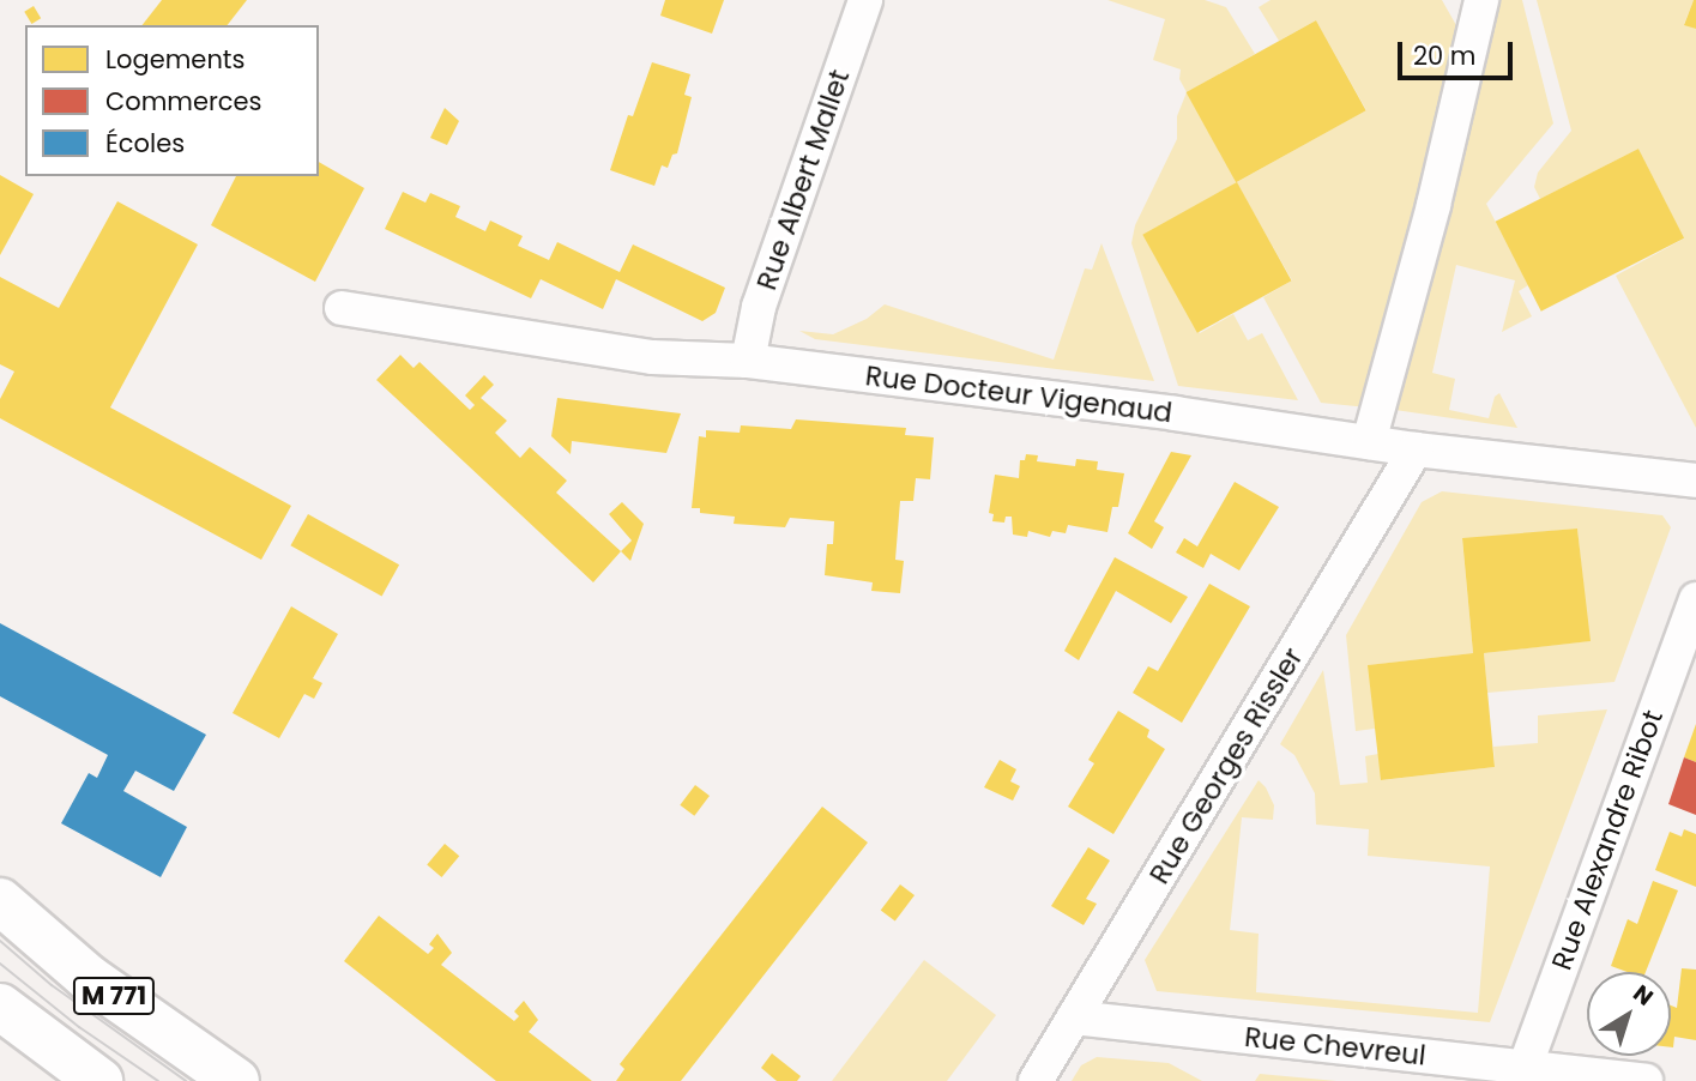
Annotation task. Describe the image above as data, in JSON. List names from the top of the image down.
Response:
{
  "streets": {
    "main road": ["M 771"],
    "street": [
      "Rue Albert Mallet",
      "Rue Docteur Vigenaud",
      "Rue Georges Rissler",
      "Rue Alexandre Ribot",
      "Rue Chevreul"
    ]
  },
  "crossings": [
    ["Rue Albert Mallet", "Rue Docteur Vigenaud"],
    ["Rue Docteur Vigenaud", "Rue Georges Rissler"],
    ["Rue Georges Rissler", "Rue Chevreul"],
    ["Rue Alexandre Ribot", "Rue Chevreul"]
  ],
  "legend": ["Logements", "Commerces", "Écoles"],
  "scale_bar": "20 m",
  "north": "top right"
}
